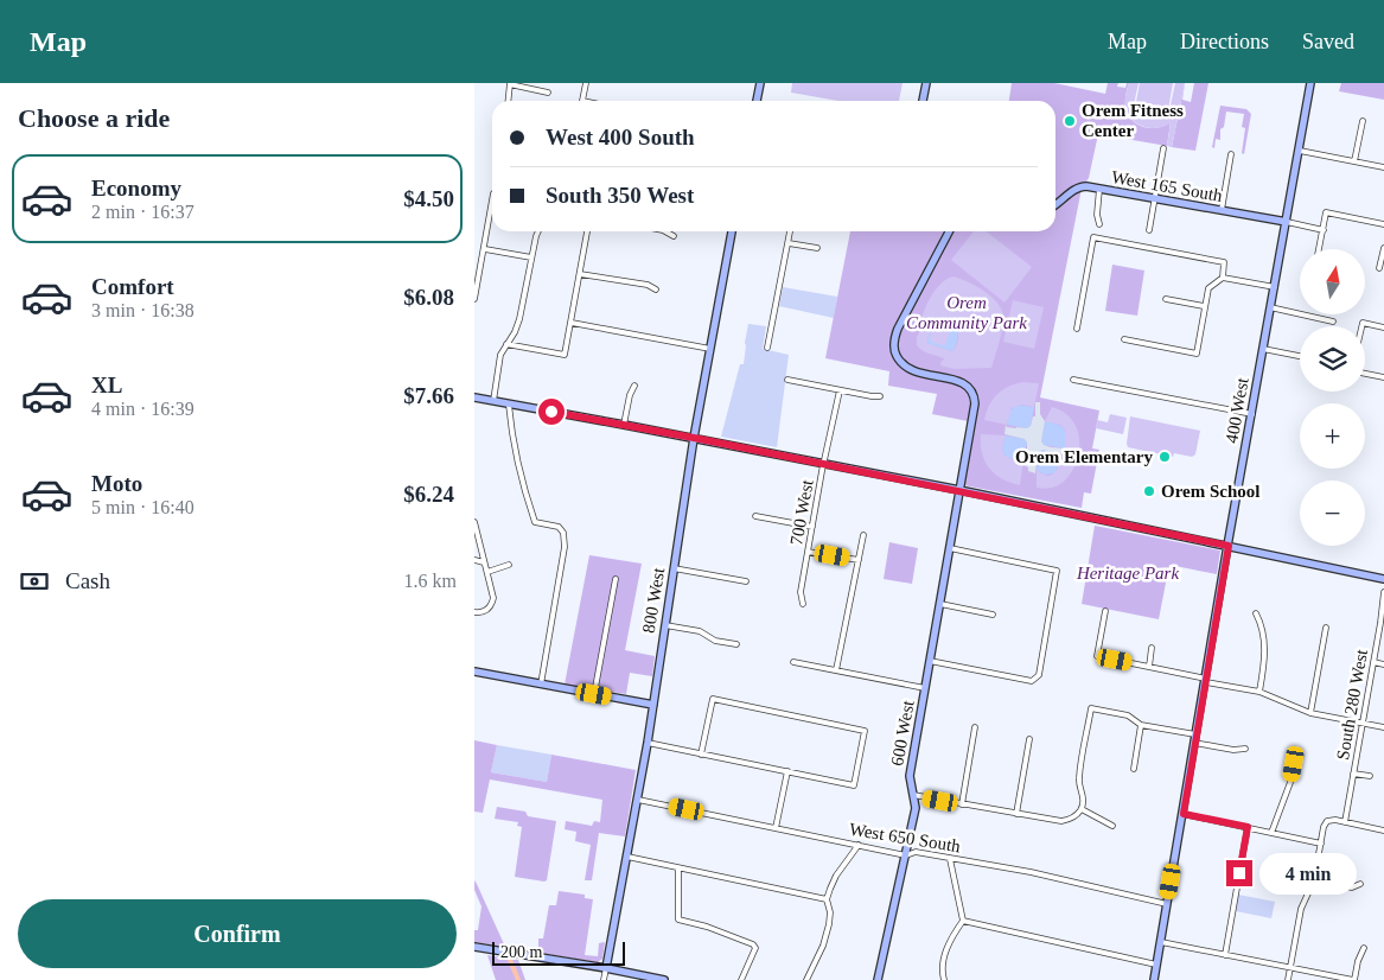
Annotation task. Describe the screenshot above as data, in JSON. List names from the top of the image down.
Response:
{
  "streets": {
    "street": [
      "West 165 South",
      "400 West",
      "700 West",
      "800 West",
      "South 280 West",
      "600 West",
      "West 650 South"
    ]
  },
  "crossings": [
    ["West 165 South", "400 West"],
    ["400 West", "West 650 South"],
    ["800 West", "West 650 South"],
    ["600 West", "West 650 South"]
  ],
  "parks": ["Orem Community Park", "Heritage Park"],
  "places": ["Orem Fitness Center", "Orem Elementary", "Orem School"],
  "scale_bar": "200 m",
  "north": "top",
  "page": {
    "header": "Map",
    "nav": ["Map", "Directions", "Saved"],
    "heading": "Choose a ride",
    "banner": ["West 400 South", "South 350 West"],
    "list": [
      {
        "name": "Economy",
        "note": "2 min · 16:37",
        "value": "$4.50"
      },
      {
        "name": "Comfort",
        "note": "3 min · 16:38",
        "value": "$6.08"
      },
      {
        "name": "XL",
        "note": "4 min · 16:39",
        "value": "$7.66"
      },
      {
        "name": "Moto",
        "note": "5 min · 16:40",
        "value": "$6.24"
      }
    ],
    "map_buttons": ["+", "−"],
    "pay": ["Cash", "1.6 km"],
    "bubble": "4 min",
    "buttons": "Confirm",
    "scale": "200 m"
  }
}
